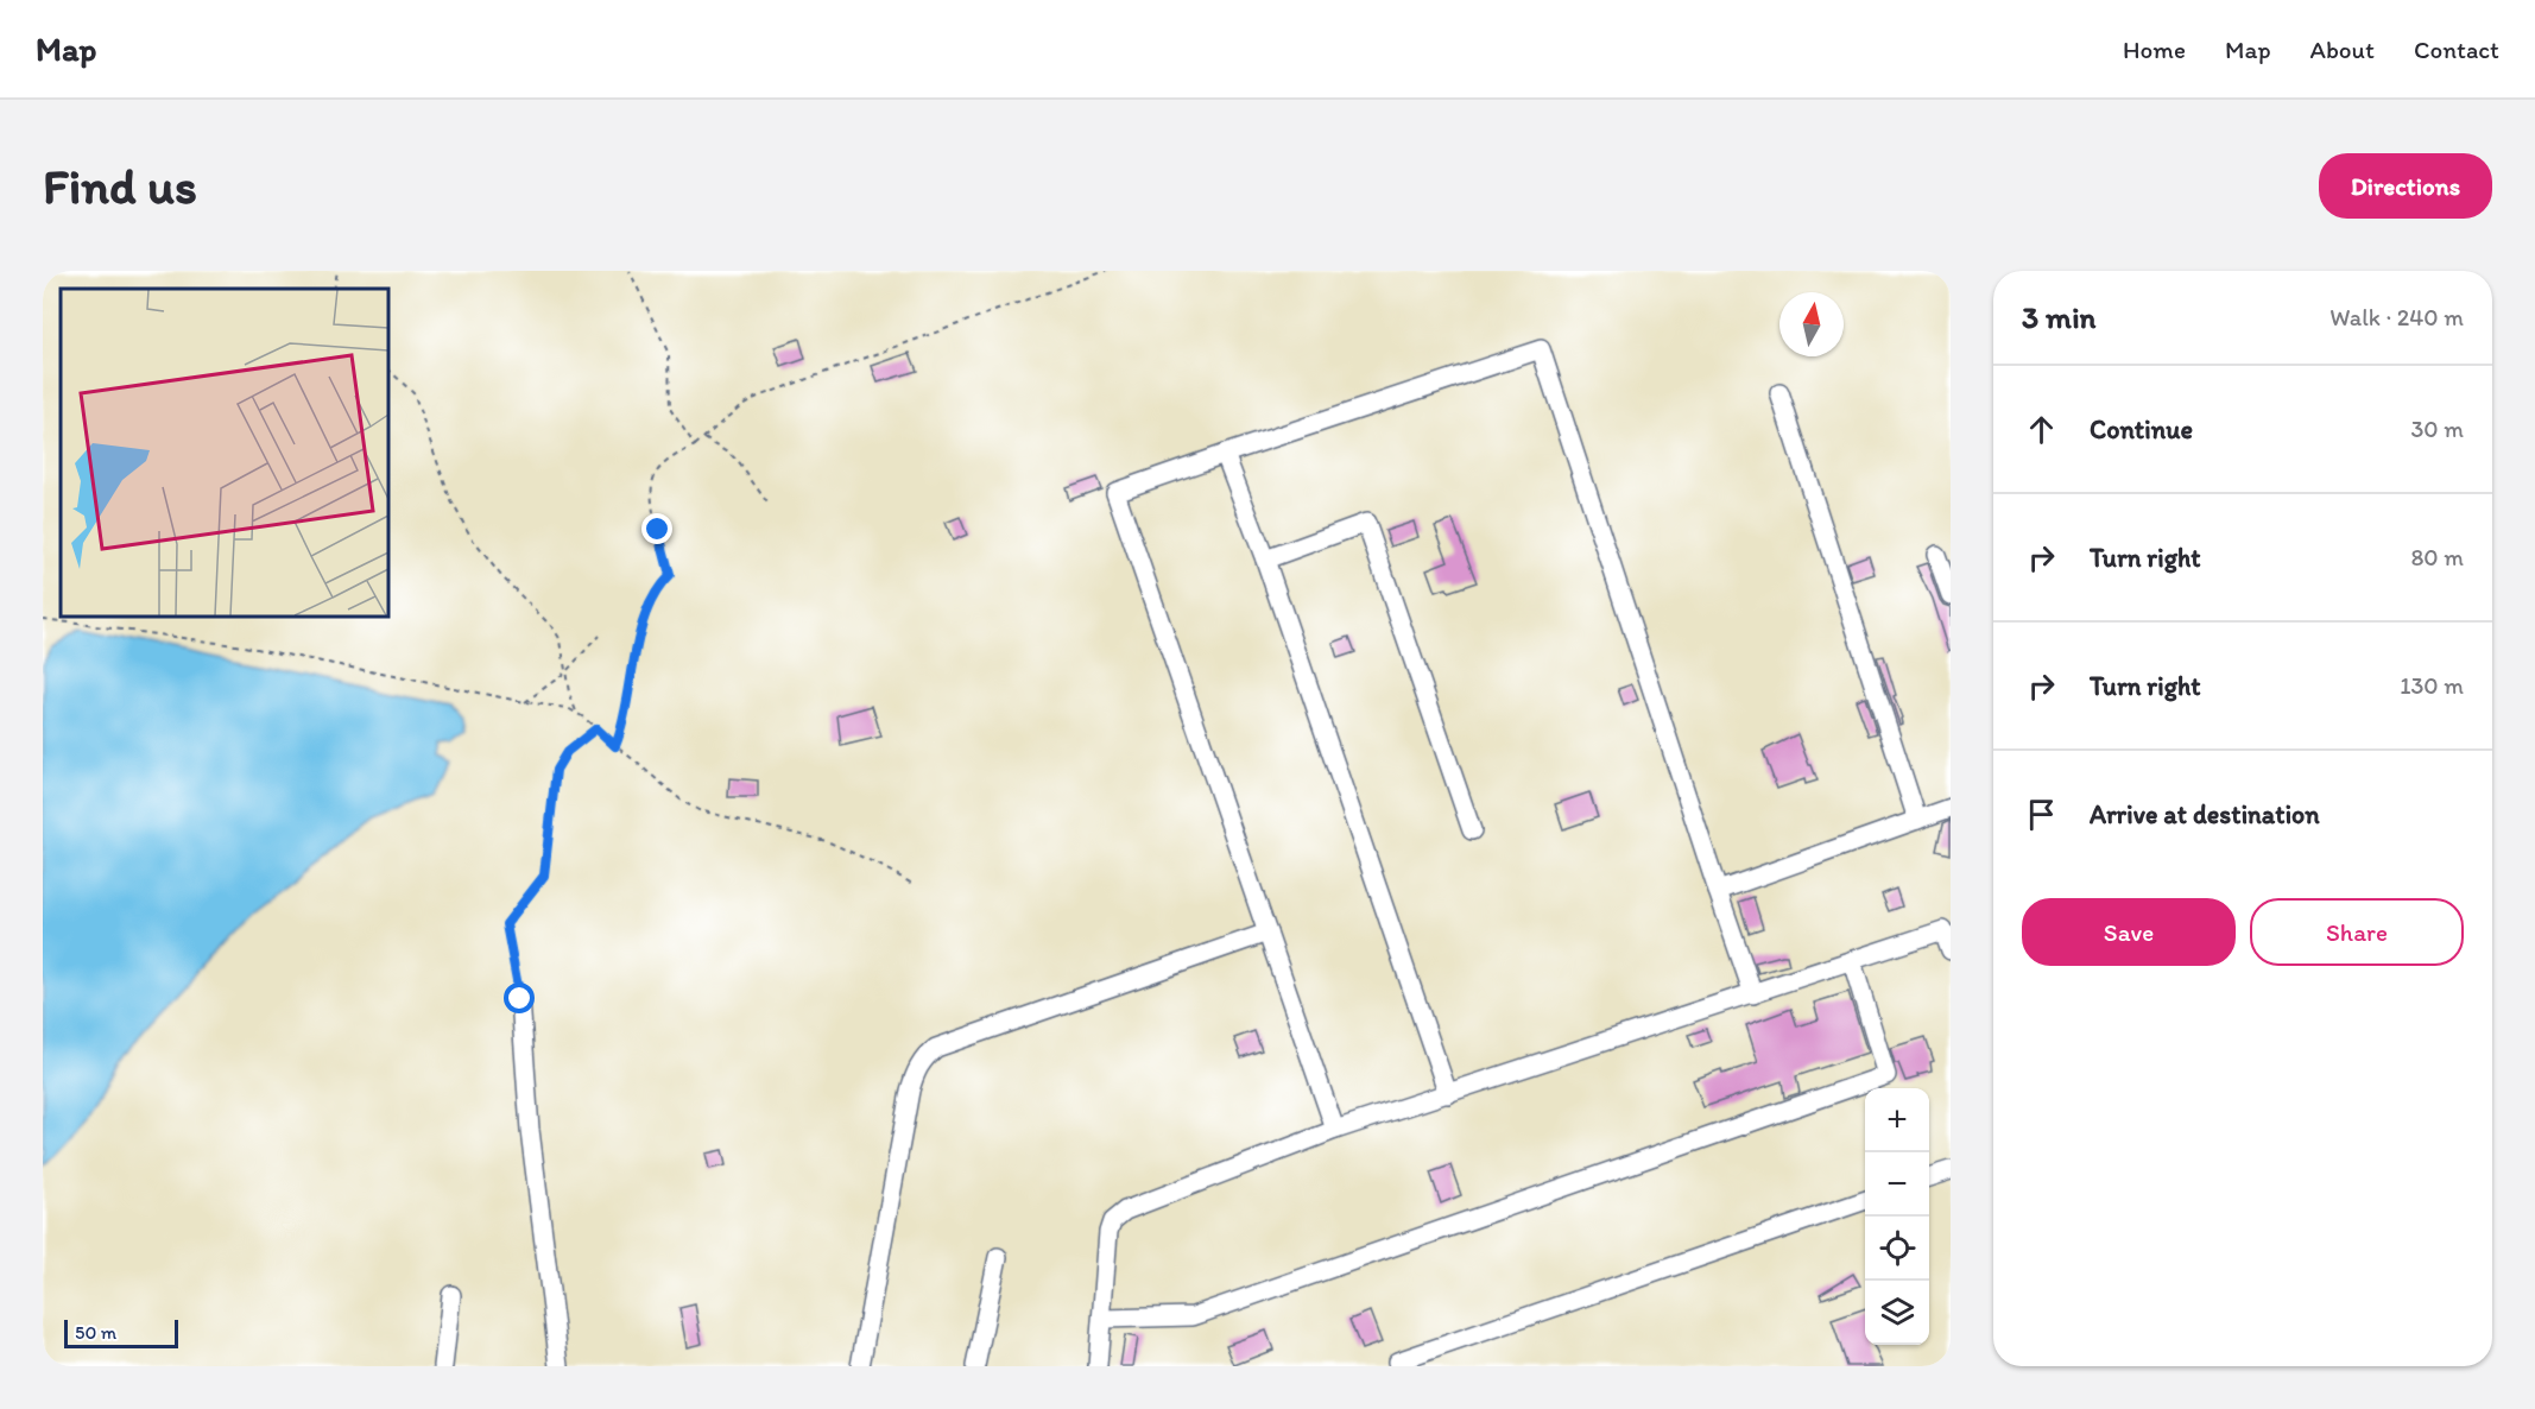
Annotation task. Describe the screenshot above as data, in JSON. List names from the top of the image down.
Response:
{
  "scale_bar": "50 m",
  "north": "top",
  "page": {
    "header": "Map",
    "nav": [
      "Home",
      "Map",
      "About",
      "Contact"
    ],
    "buttons": [
      "Directions",
      ["Save", "Share"]
    ],
    "title": "Find us",
    "heading": ["3 min", "Walk · 240 m"],
    "list": [
      ["Continue", "30 m"],
      ["Turn right", "80 m"],
      ["Turn right", "130 m"],
      "Arrive at destination"
    ],
    "map_buttons": ["+", "−"],
    "scale": "50 m"
  }
}
